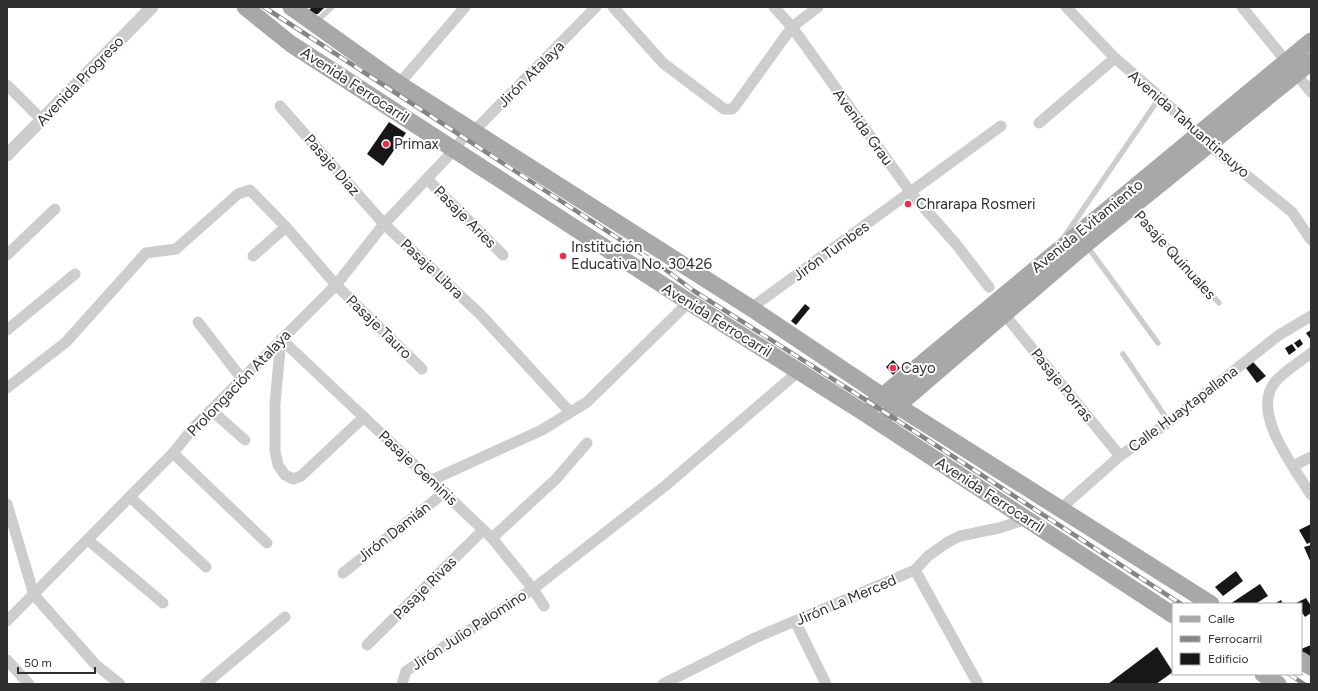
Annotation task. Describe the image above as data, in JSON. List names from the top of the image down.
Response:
{
  "streets": {
    "main road": ["Avenida Ferrocarril", "Avenida Evitamiento"],
    "street": [
      "Jirón Atalaya",
      "Avenida Progreso",
      "Avenida Tahuantinsuyo",
      "Avenida Grau",
      "Pasaje Diaz",
      "Pasaje Aries",
      "Jirón Tumbes",
      "Pasaje Libra",
      "Pasaje Tauro",
      "Prolongación Atalaya",
      "Pasaje Porras",
      "Calle Huaytapallana",
      "Pasaje Geminis",
      "Jirón Damián",
      "Pasaje Rivas",
      "Jirón La Merced",
      "Jirón Julio Palomino"
    ],
    "lane": ["Pasaje Quinuales"]
  },
  "crossings": [
    ["Jirón Atalaya", "Avenida Ferrocarril"],
    ["Jirón Atalaya", "Prolongación Atalaya"],
    ["Avenida Ferrocarril", "Avenida Evitamiento"],
    ["Avenida Ferrocarril", "Jirón Tumbes"],
    ["Avenida Ferrocarril", "Prolongación Atalaya"],
    ["Avenida Ferrocarril", "Calle Huaytapallana"],
    ["Avenida Ferrocarril", "Jirón La Merced"],
    ["Avenida Ferrocarril", "Jirón Julio Palomino"],
    ["Avenida Tahuantinsuyo", "Avenida Evitamiento"],
    ["Avenida Grau", "Jirón Tumbes"],
    ["Pasaje Diaz", "Pasaje Libra"],
    ["Pasaje Diaz", "Prolongación Atalaya"],
    ["Pasaje Aries", "Prolongación Atalaya"],
    ["Avenida Evitamiento", "Pasaje Quinuales"],
    ["Avenida Evitamiento", "Pasaje Porras"],
    ["Pasaje Libra", "Prolongación Atalaya"],
    ["Pasaje Tauro", "Prolongación Atalaya"],
    ["Prolongación Atalaya", "Pasaje Geminis"],
    ["Pasaje Porras", "Calle Huaytapallana"],
    ["Pasaje Geminis", "Jirón Damián"],
    ["Pasaje Geminis", "Pasaje Rivas"],
    ["Pasaje Geminis", "Jirón Julio Palomino"]
  ],
  "places": [
    "Primax",
    "Chrarapa Rosmeri",
    "Institución Educativa No. 30426",
    "Cayo"
  ],
  "legend": ["Calle", "Ferrocarril", "Edificio"],
  "scale_bar": "50 m"
}
